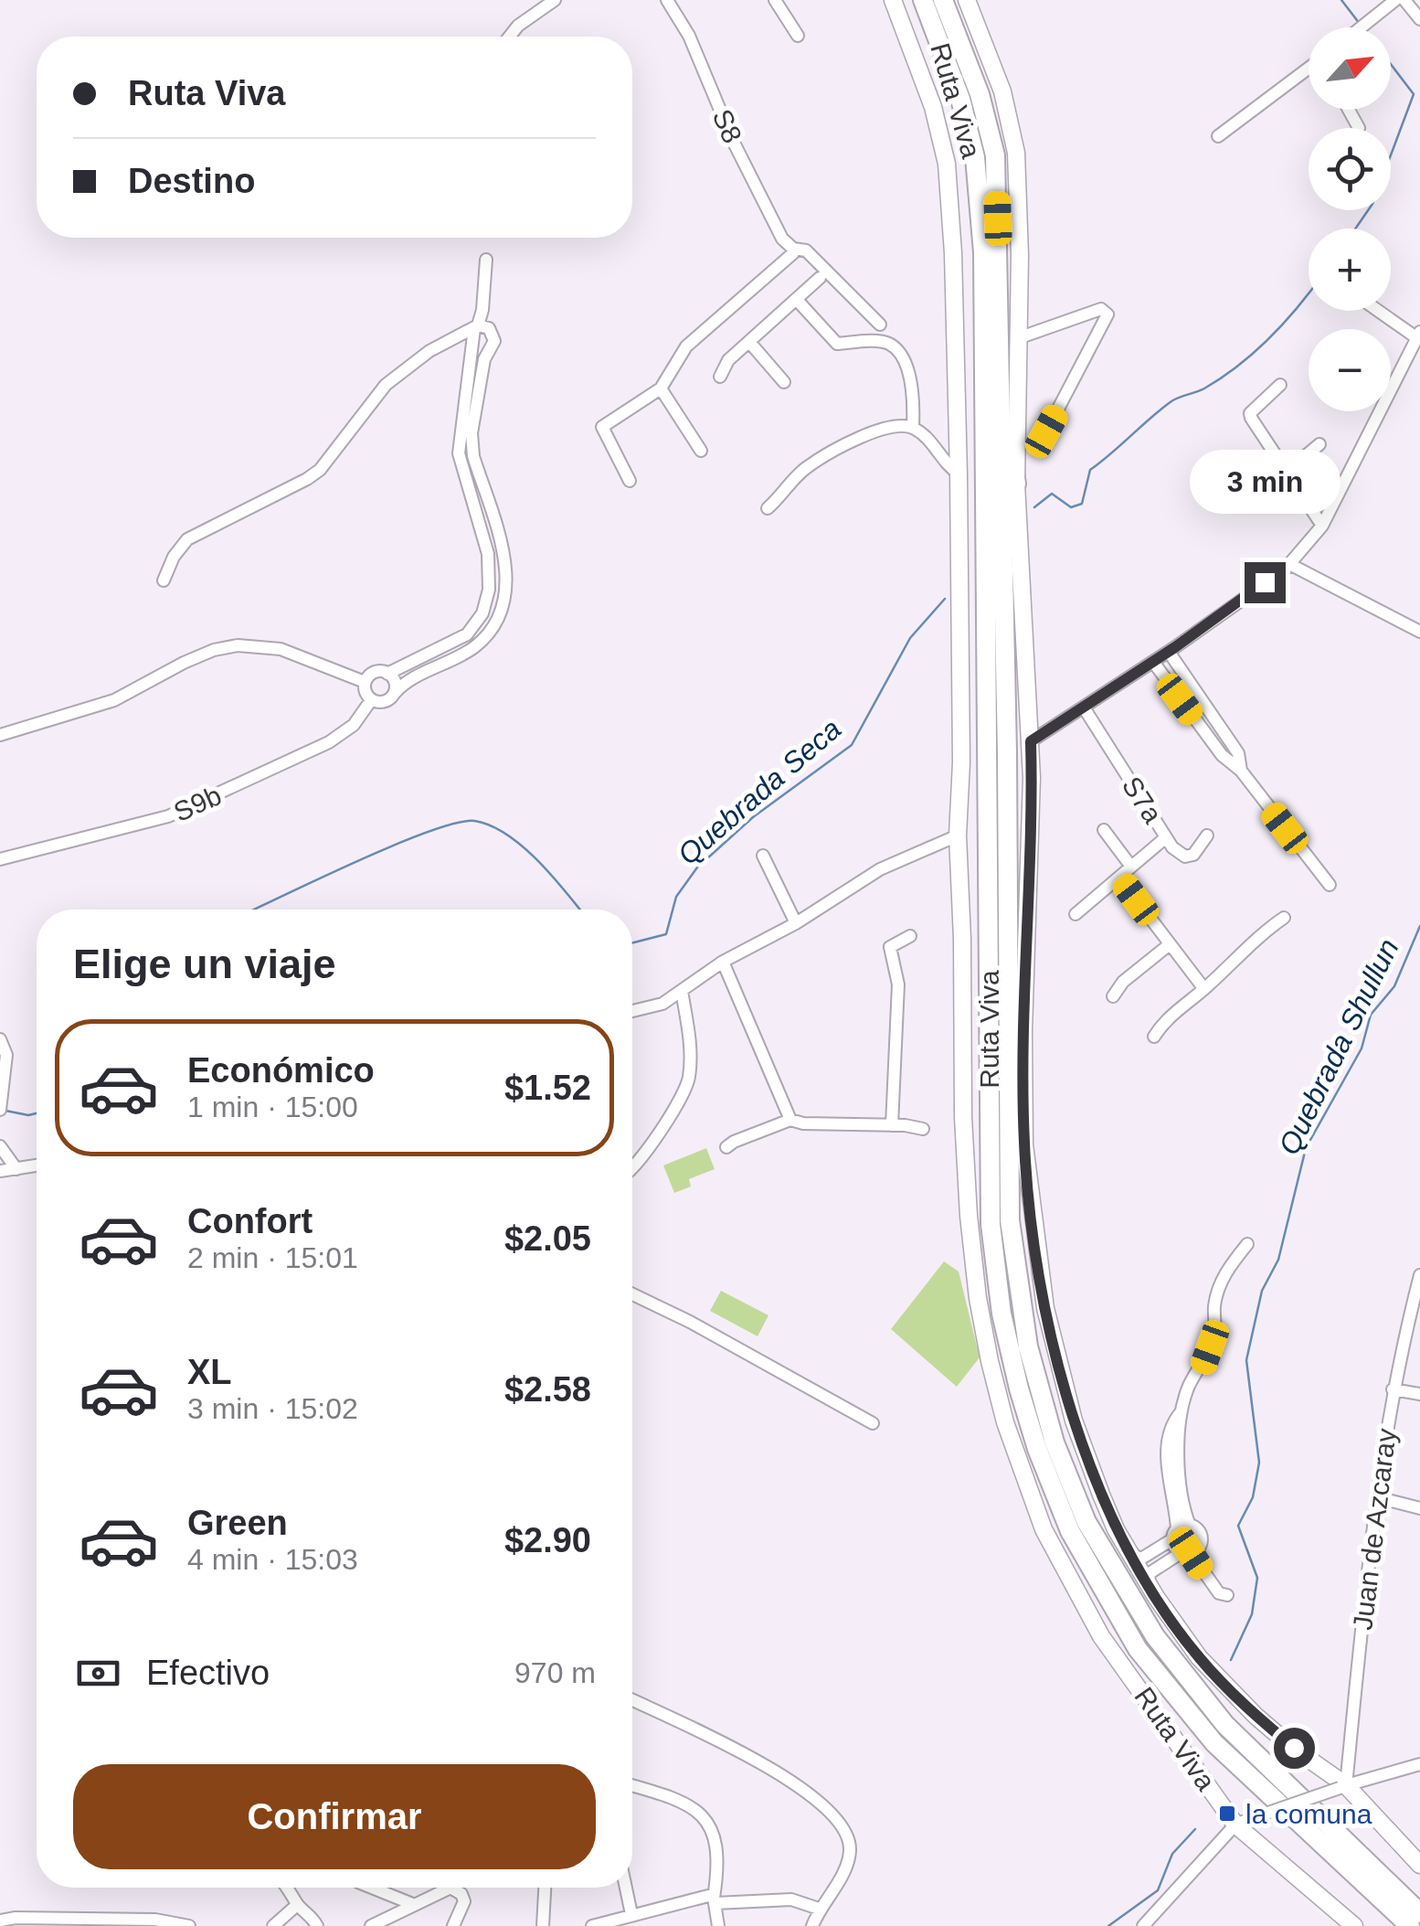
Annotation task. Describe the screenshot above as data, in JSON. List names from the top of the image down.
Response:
{
  "streets": {
    "highway": ["Ruta Viva"],
    "street": [
      "S8",
      "S7a",
      "S9b",
      "Juan de Azcaray"
    ]
  },
  "crossings": [
    ["Ruta Viva", "Juan de Azcaray"]
  ],
  "water": ["Quebrada Seca", "Quebrada Shullun"],
  "places": {
    "transit": ["la comuna"]
  },
  "north": "top right",
  "page": {
    "map_buttons": ["+", "−"],
    "banner": ["Ruta Viva", "Destino"],
    "bubble": "3 min",
    "heading": "Elige un viaje",
    "list": [
      {
        "name": "Económico",
        "note": "1 min · 15:00",
        "value": "$1.52"
      },
      {
        "name": "Confort",
        "note": "2 min · 15:01",
        "value": "$2.05"
      },
      {
        "name": "XL",
        "note": "3 min · 15:02",
        "value": "$2.58"
      },
      {
        "name": "Green",
        "note": "4 min · 15:03",
        "value": "$2.90"
      }
    ],
    "pay": ["Efectivo", "970 m"],
    "buttons": "Confirmar"
  }
}
